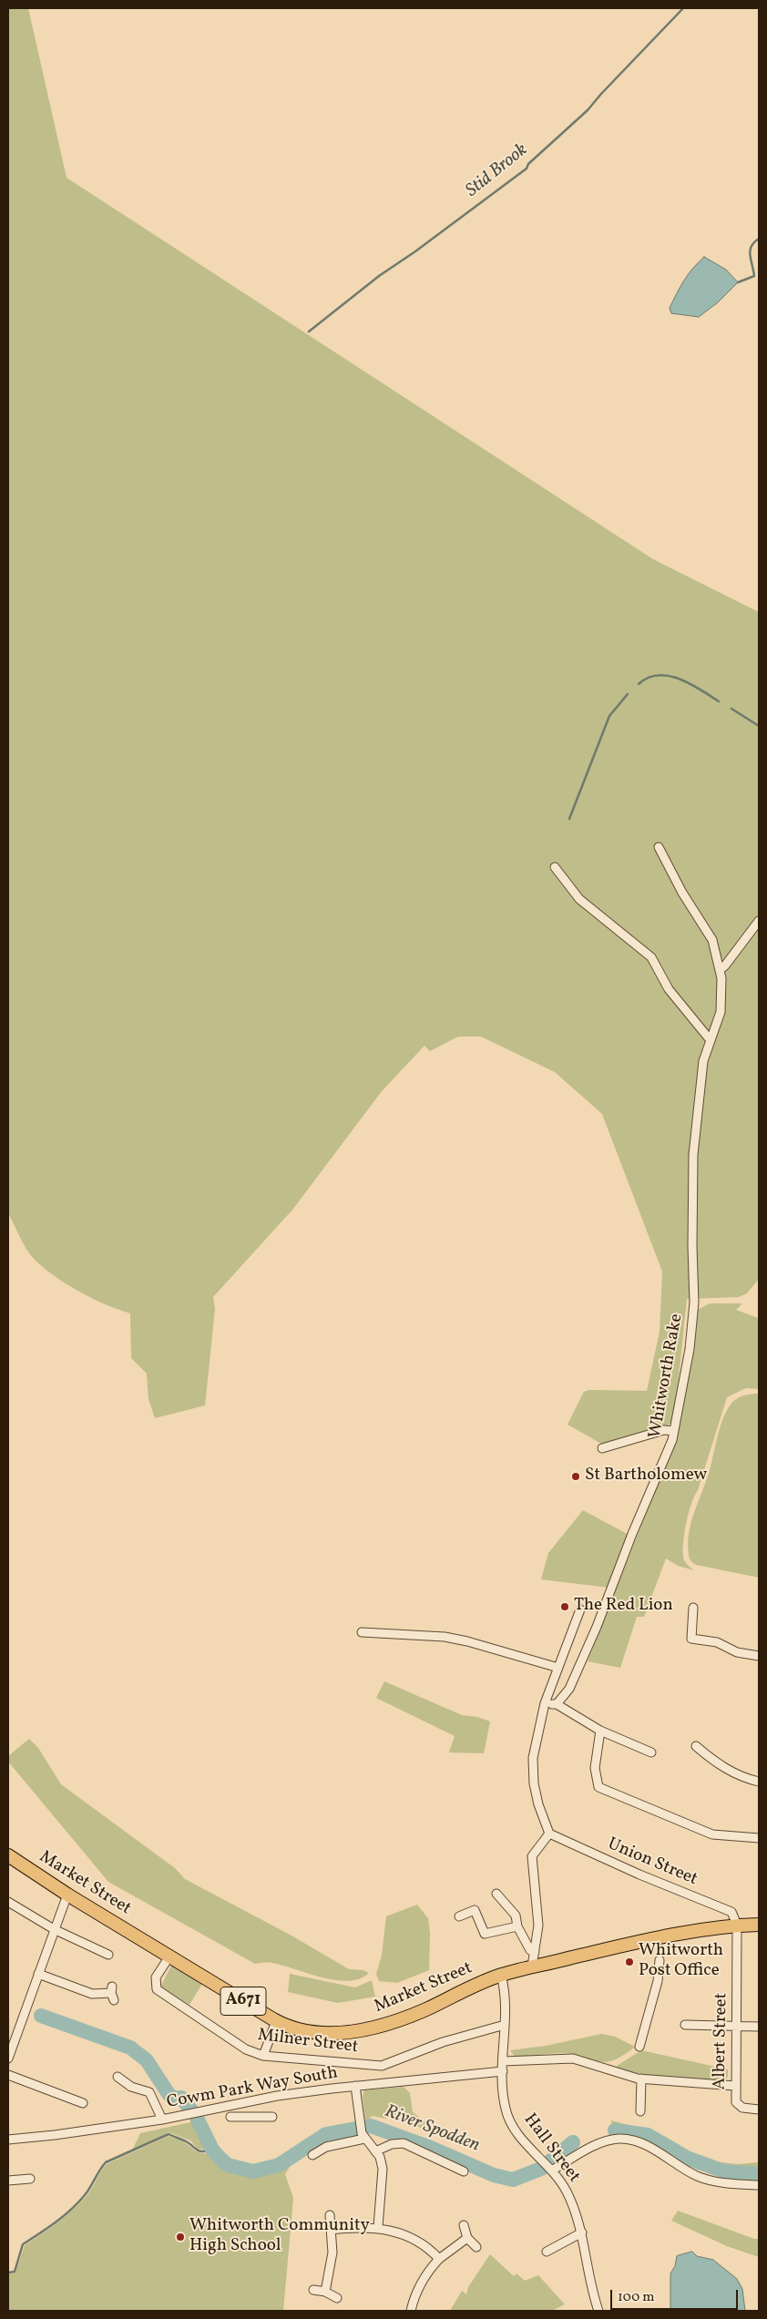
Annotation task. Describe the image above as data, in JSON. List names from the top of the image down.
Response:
{
  "streets": {
    "main road": ["Market Street", "A671"],
    "street": [
      "Whitworth Rake",
      "Union Street",
      "Albert Street",
      "Milner Street",
      "Cowm Park Way South",
      "Hall Street"
    ]
  },
  "crossings": [
    ["Union Street", "Market Street"],
    ["Union Street", "Albert Street"],
    ["Market Street", "Albert Street"],
    ["Market Street", "Milner Street"],
    ["Market Street", "Hall Street"],
    ["Milner Street", "Hall Street"],
    ["Cowm Park Way South", "Hall Street"]
  ],
  "water": ["Stid Brook", "River Spodden"],
  "places": [
    "St Bartholomew",
    "The Red Lion",
    "Whitworth Post Office",
    "Whitworth Community High School"
  ],
  "scale_bar": "100 m"
}
